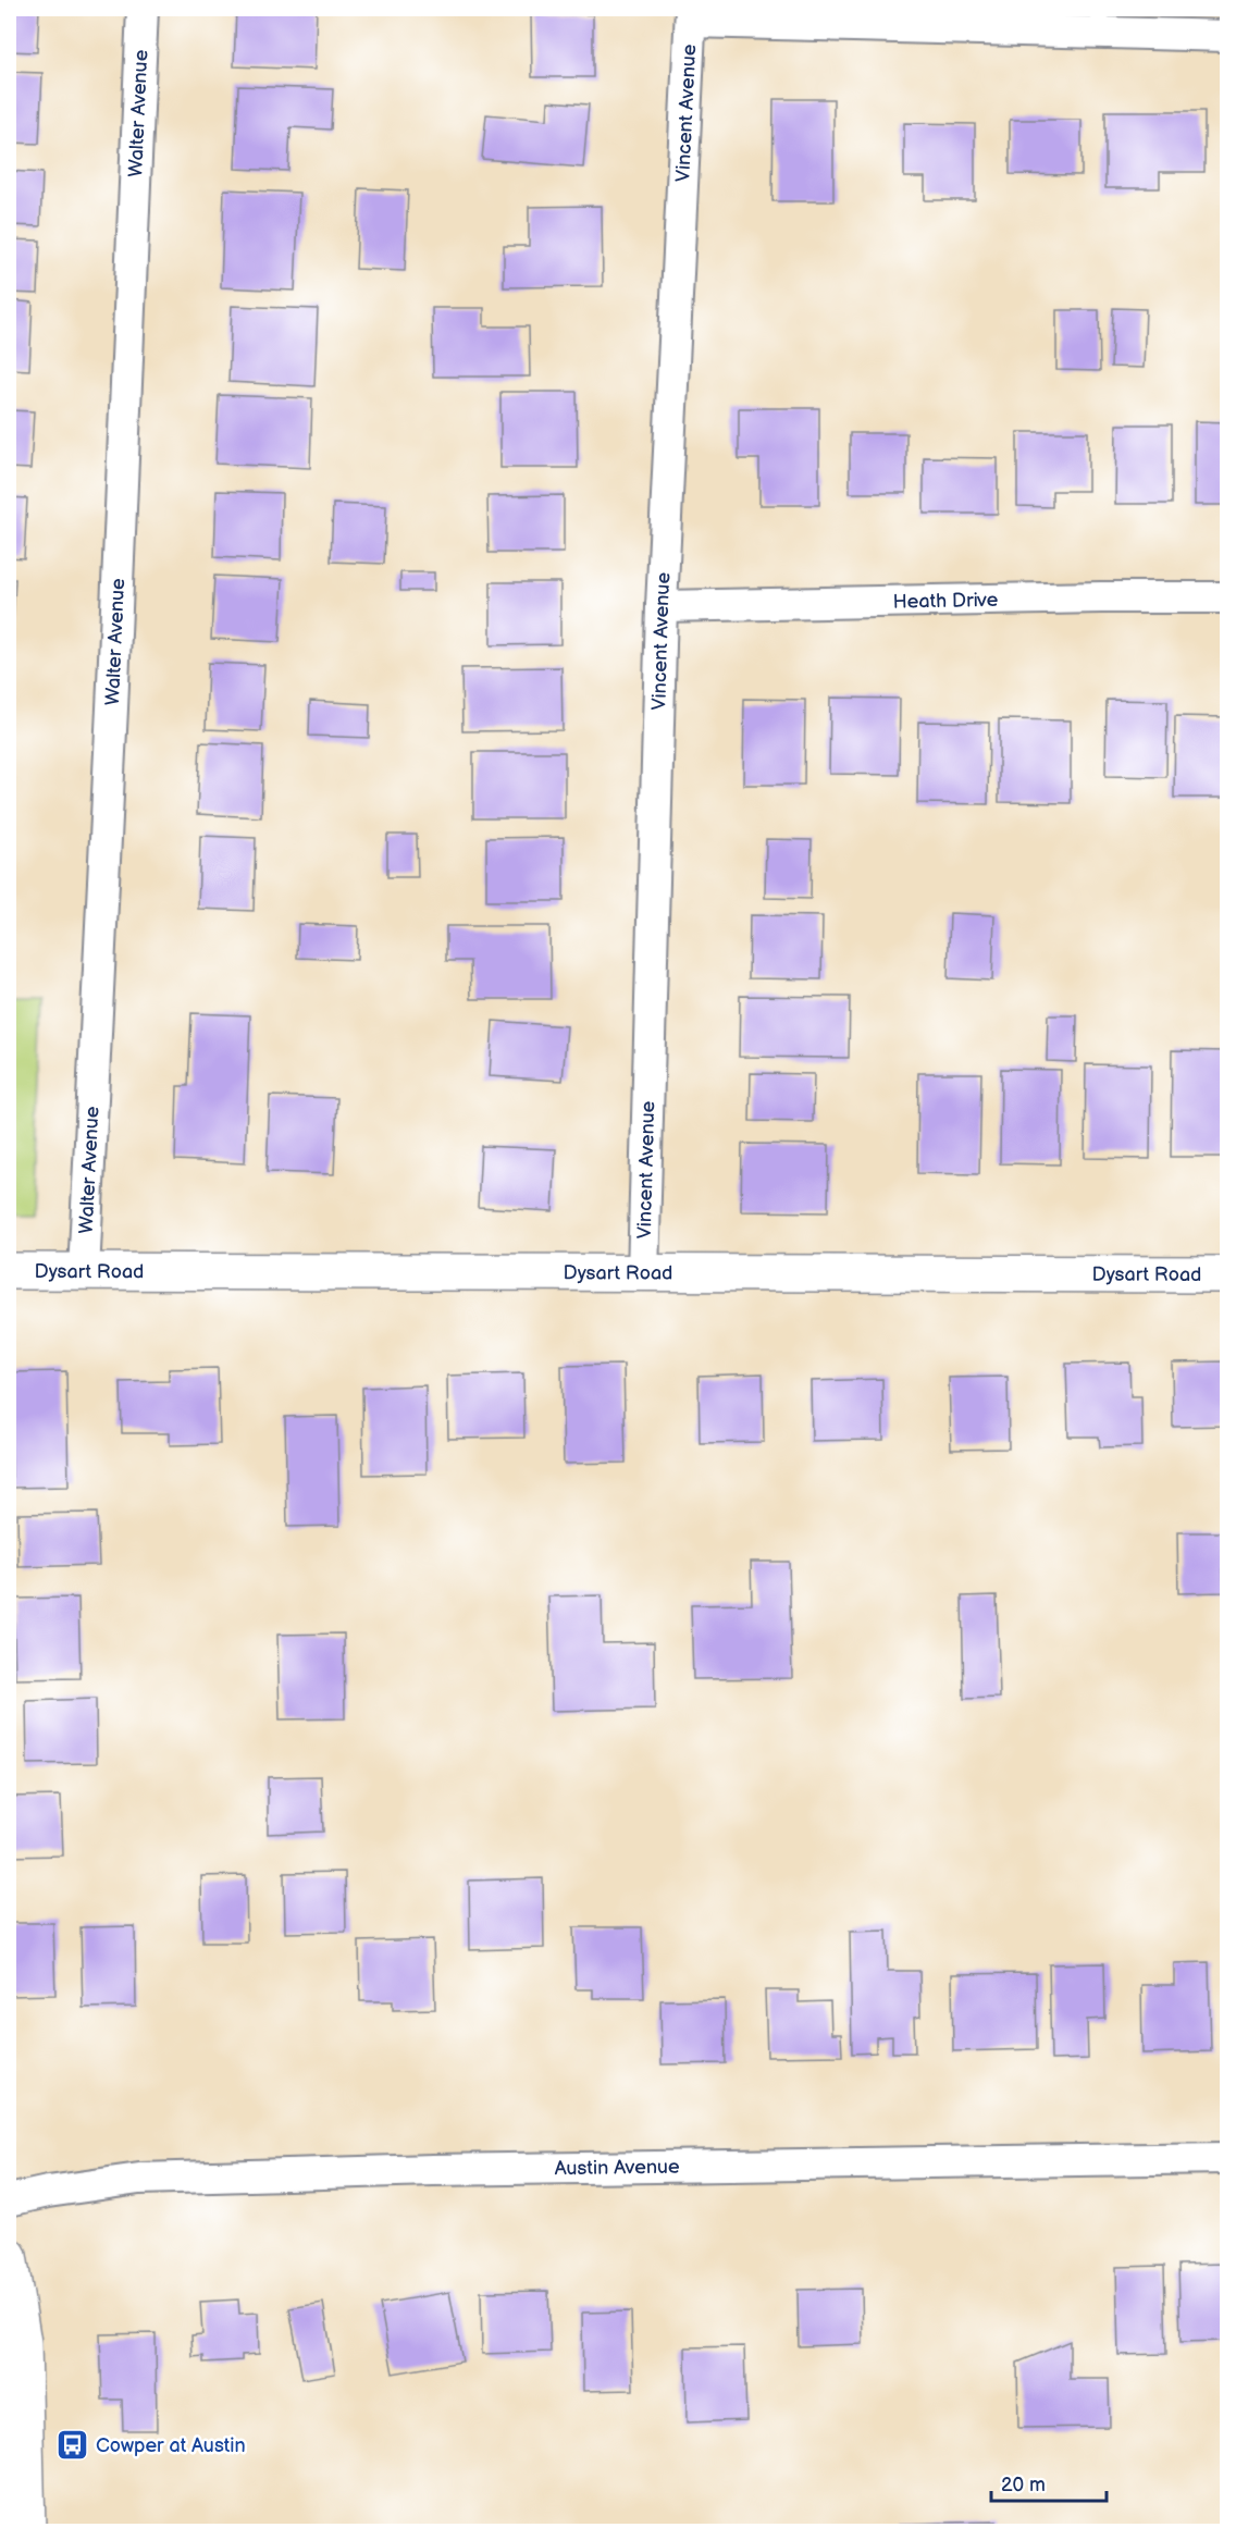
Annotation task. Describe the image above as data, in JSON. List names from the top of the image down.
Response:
{
  "streets": {
    "street": [
      "Walter Avenue",
      "Vincent Avenue",
      "Heath Drive",
      "Dysart Road",
      "Austin Avenue"
    ]
  },
  "crossings": [
    ["Walter Avenue", "Dysart Road"],
    ["Vincent Avenue", "Heath Drive"],
    ["Vincent Avenue", "Dysart Road"]
  ],
  "places": {
    "bus stop": ["Cowper at Austin"]
  },
  "scale_bar": "20 m"
}
